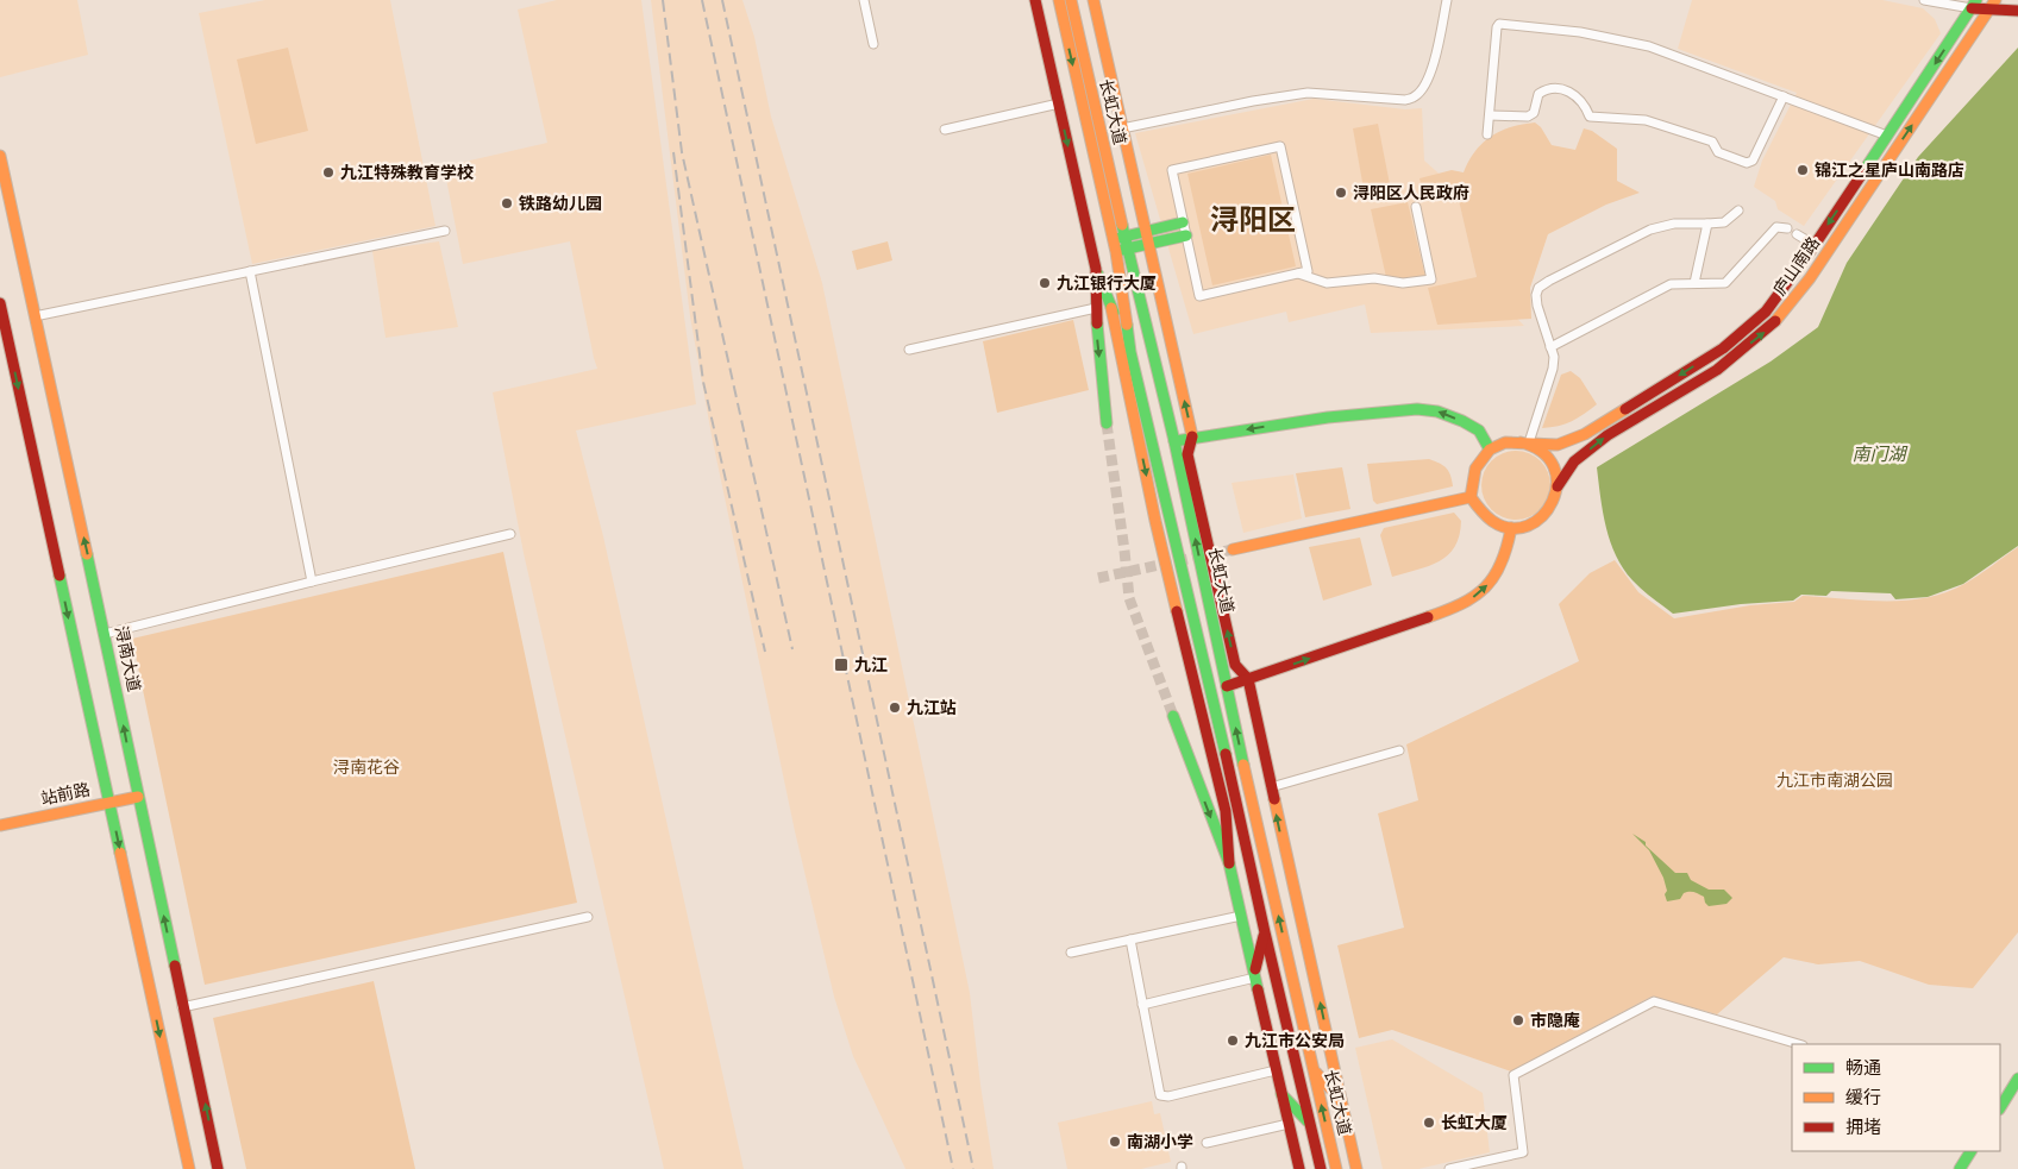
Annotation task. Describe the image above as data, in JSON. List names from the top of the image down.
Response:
{
  "streets": {
    "main road": [
      "长虹大道",
      "庐山南路",
      "浔南大道",
      "站前路"
    ]
  },
  "crossings": [
    ["浔南大道", "站前路"]
  ],
  "districts": ["浔阳区"],
  "water": ["南门湖"],
  "parks": ["浔南花谷", "九江市南湖公园"],
  "places": {
    "other": [
      "锦江之星庐山南路店",
      "九江特殊教育学校",
      "浔阳区人民政府",
      "铁路幼儿园",
      "九江银行大厦",
      "九江站",
      "市隐庵",
      "九江市公安局",
      "长虹大厦",
      "南湖小学"
    ],
    "transit": ["九江"]
  },
  "legend": ["畅通", "缓行", "拥堵"]
}
